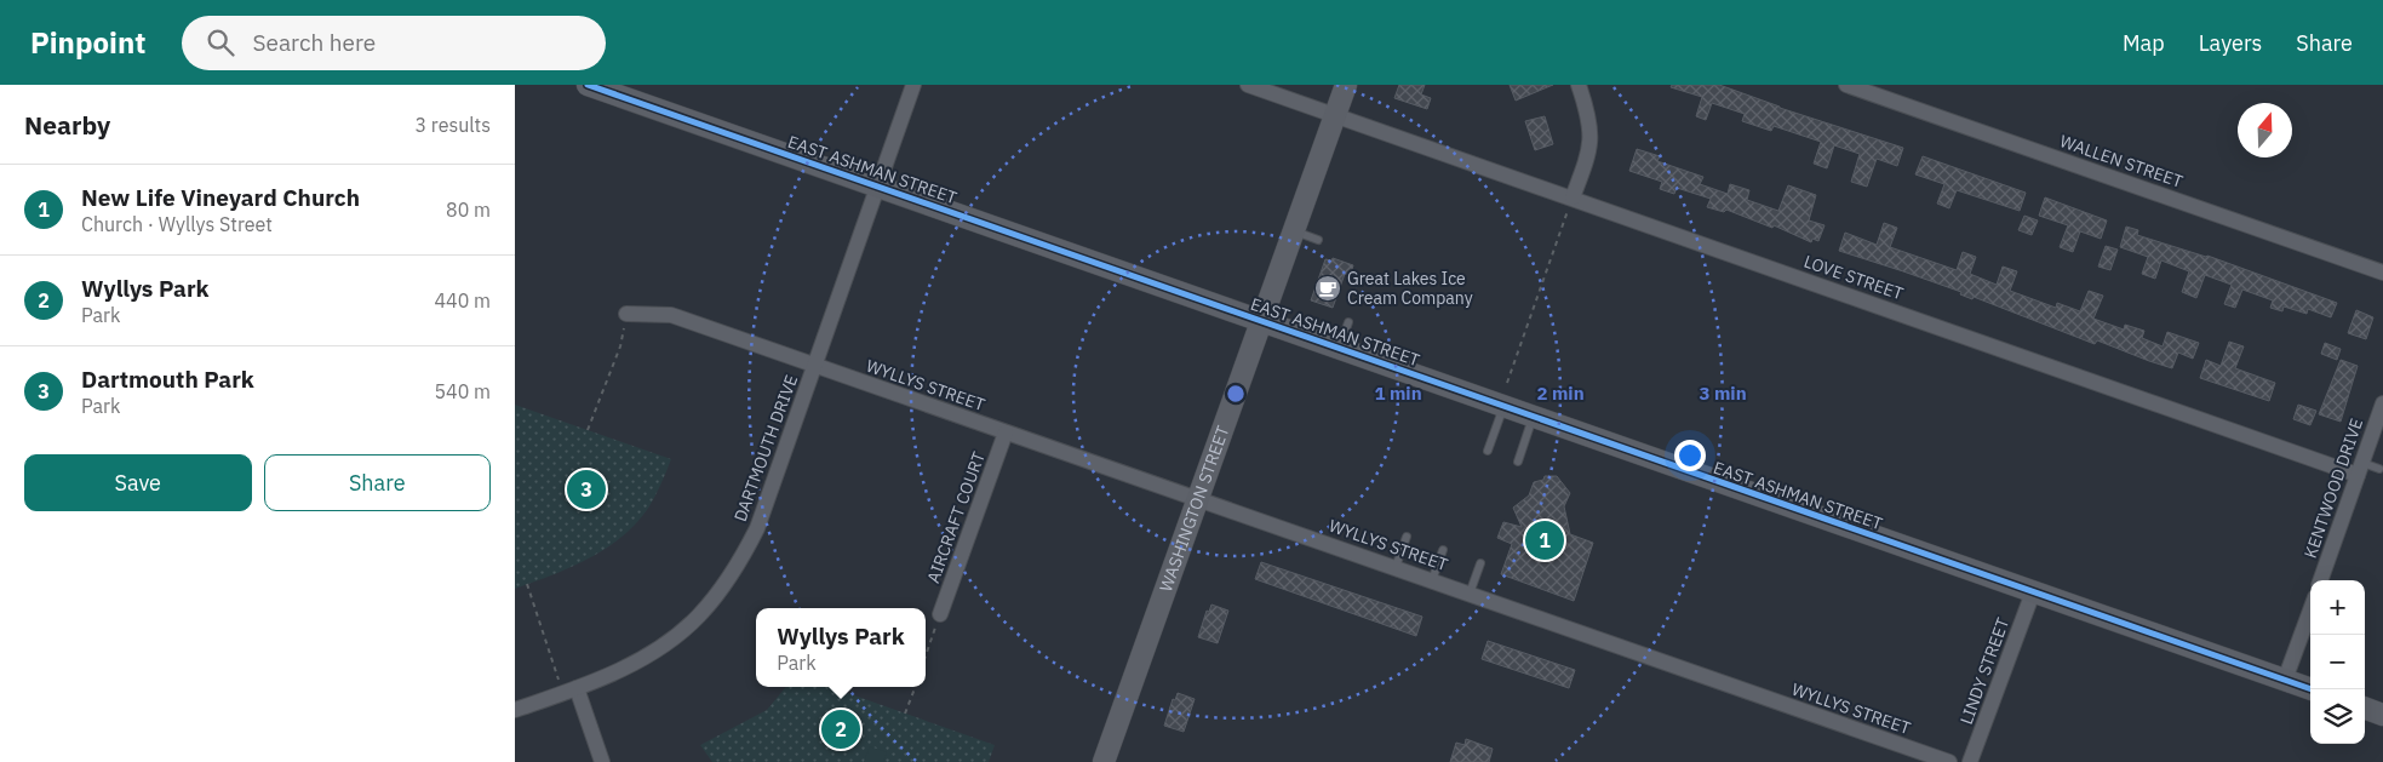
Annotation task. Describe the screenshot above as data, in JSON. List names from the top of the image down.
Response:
{
  "streets": {
    "street": [
      "WALLEN STREET",
      "EAST ASHMAN STREET",
      "LOVE STREET",
      "WYLLYS STREET",
      "DARTMOUTH DRIVE",
      "KENTWOOD DRIVE",
      "WASHINGTON STREET",
      "AIRCRAFT COURT",
      "LINDY STREET"
    ]
  },
  "crossings": [
    ["EAST ASHMAN STREET", "DARTMOUTH DRIVE"],
    ["EAST ASHMAN STREET", "WASHINGTON STREET"],
    ["EAST ASHMAN STREET", "LINDY STREET"],
    ["LOVE STREET", "KENTWOOD DRIVE"],
    ["LOVE STREET", "WASHINGTON STREET"],
    ["WYLLYS STREET", "DARTMOUTH DRIVE"],
    ["WYLLYS STREET", "WASHINGTON STREET"],
    ["WYLLYS STREET", "AIRCRAFT COURT"]
  ],
  "places": {
    "cafe": ["Great Lakes Ice Cream Company"]
  },
  "north": "top",
  "page": {
    "header": "Pinpoint",
    "search": "Search here",
    "nav": ["Map", "Layers", "Share"],
    "heading": ["Nearby", "3 results"],
    "list": [
      {
        "mark": "1",
        "name": "New Life Vineyard Church",
        "note": "Church · Wyllys Street",
        "value": "80 m"
      },
      {
        "mark": "2",
        "name": "Wyllys Park",
        "note": "Park",
        "value": "440 m"
      },
      {
        "mark": "3",
        "name": "Dartmouth Park",
        "note": "Park",
        "value": "540 m"
      }
    ],
    "buttons": ["Save", "Share"],
    "pins": ["3", "1", "2"],
    "map_buttons": ["+", "−"],
    "popup": ["Wyllys Park", "Park"]
  },
  "rings": ["1 min", "2 min", "3 min"]
}
